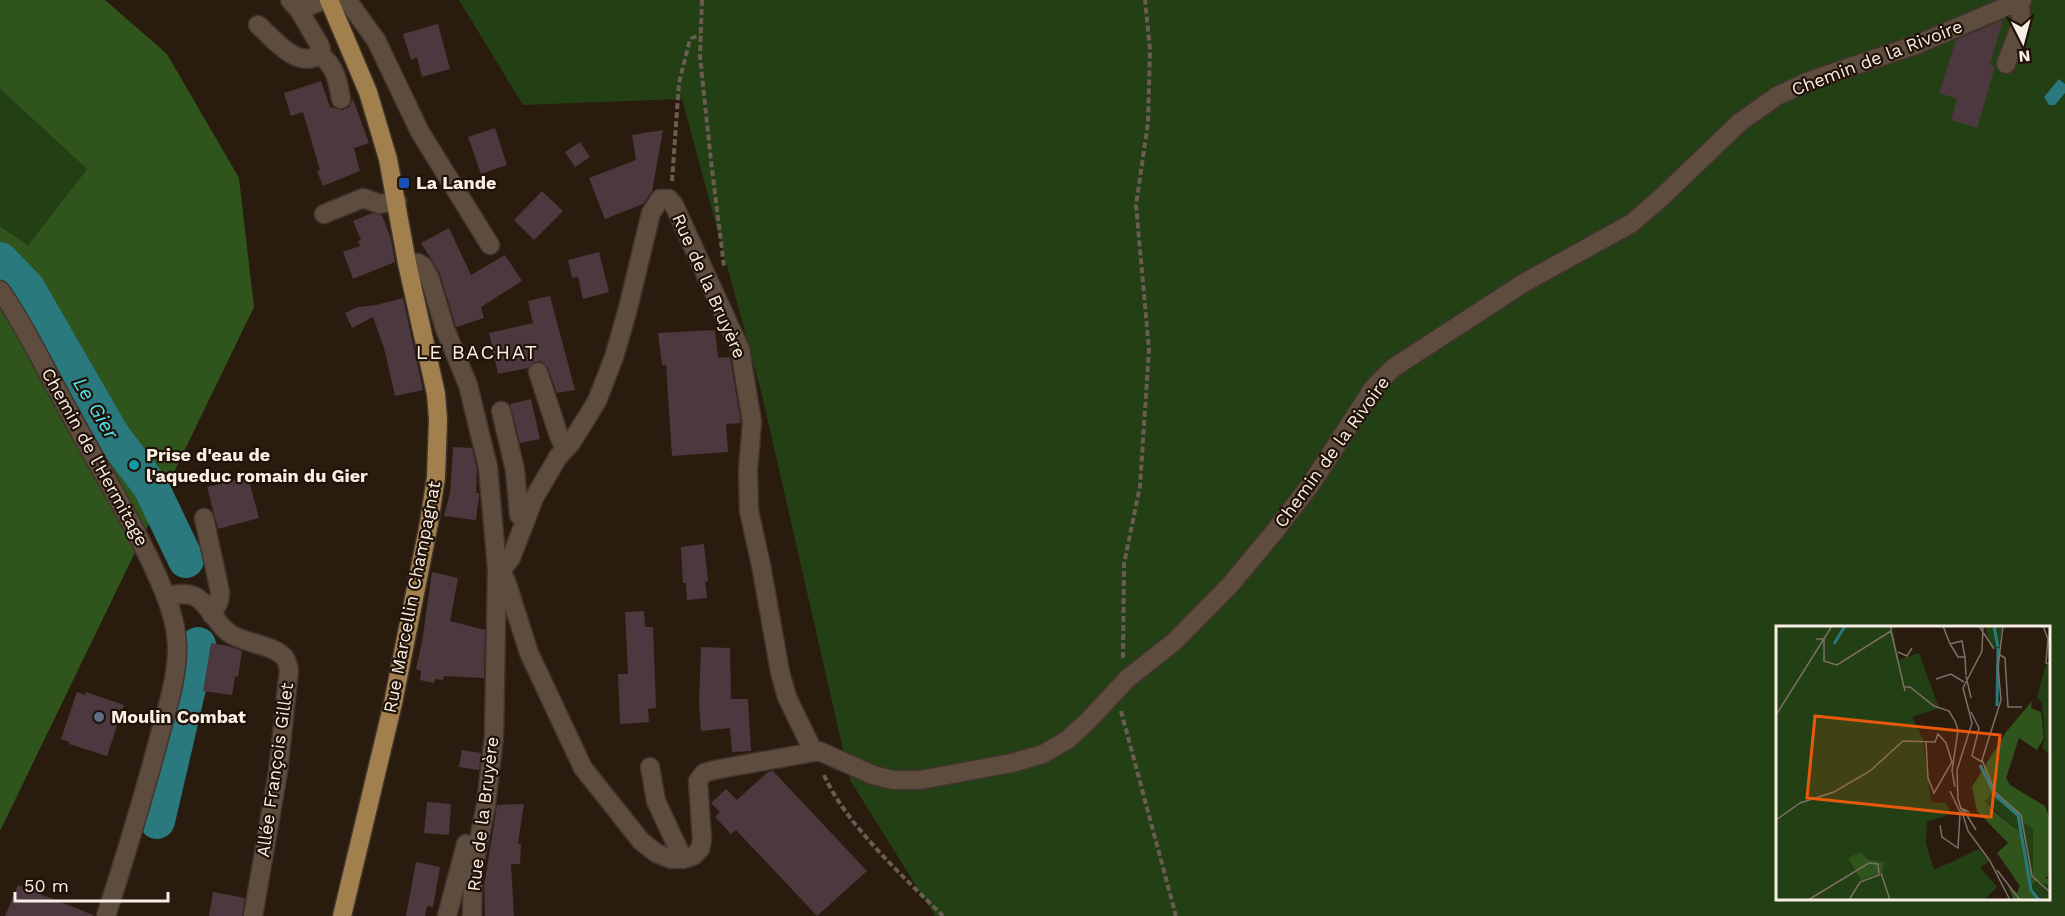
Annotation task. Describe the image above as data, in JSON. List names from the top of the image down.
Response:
{
  "streets": {
    "main road": ["Rue Marcellin Champagnat"],
    "street": [
      "Chemin de la Rivoire",
      "Rue de la Bruyère",
      "Chemin de l'Hermitage",
      "Allée François Gillet"
    ]
  },
  "crossings": [
    ["Chemin de la Rivoire", "Rue de la Bruyère"],
    ["Rue de la Bruyère", "Rue Marcellin Champagnat"],
    ["Chemin de l'Hermitage", "Allée François Gillet"]
  ],
  "districts": ["LE BACHAT"],
  "water": ["Le Gier"],
  "places": {
    "transit": ["La Lande"],
    "other": ["Prise d'eau de l'aqueduc romain du Gier", "Moulin Combat"]
  },
  "scale_bar": "50 m",
  "north": "bottom"
}
